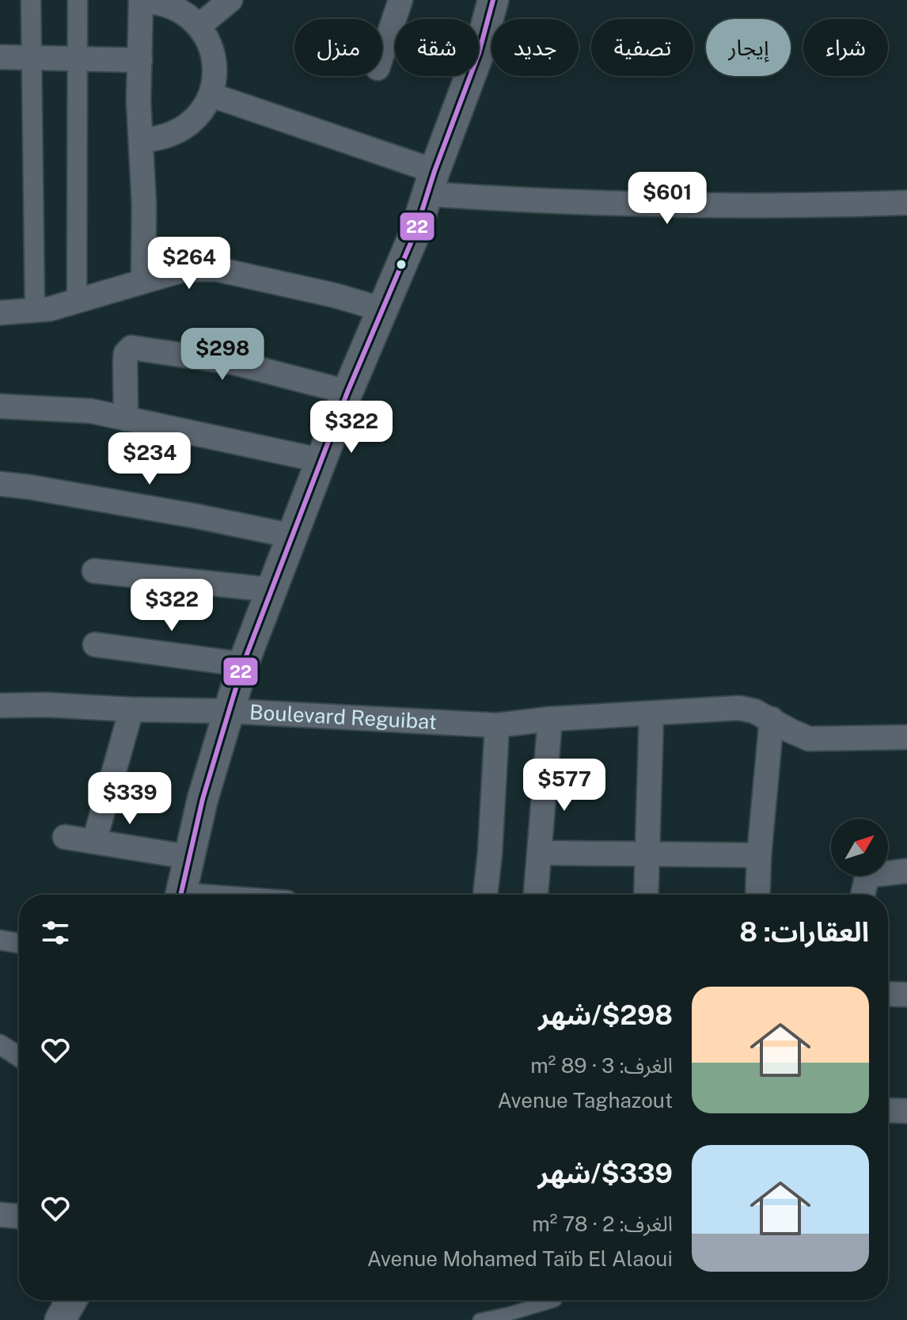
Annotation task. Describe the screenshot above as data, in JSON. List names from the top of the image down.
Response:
{
  "streets": {
    "street": ["Boulevard Reguibat"]
  },
  "lines": ["transit line 22"],
  "north": "top right",
  "page": {
    "chip": [
      "شراء",
      "إيجار",
      "تصفية",
      "جديد",
      "شقة",
      "منزل"
    ],
    "price": [
      "$601",
      "$264",
      "$298",
      "$322",
      "$234",
      "$322",
      "$577",
      "$339"
    ],
    "heading": "العقارات: 8",
    "list": [
      {
        "name": "$298/شهر",
        "note": "الغرف: 3 · 89 m² · Avenue Taghazout"
      },
      {
        "name": "$339/شهر",
        "note": "الغرف: 2 · 78 m² · Avenue Mohamed Taïb El Alaoui"
      }
    ]
  }
}
